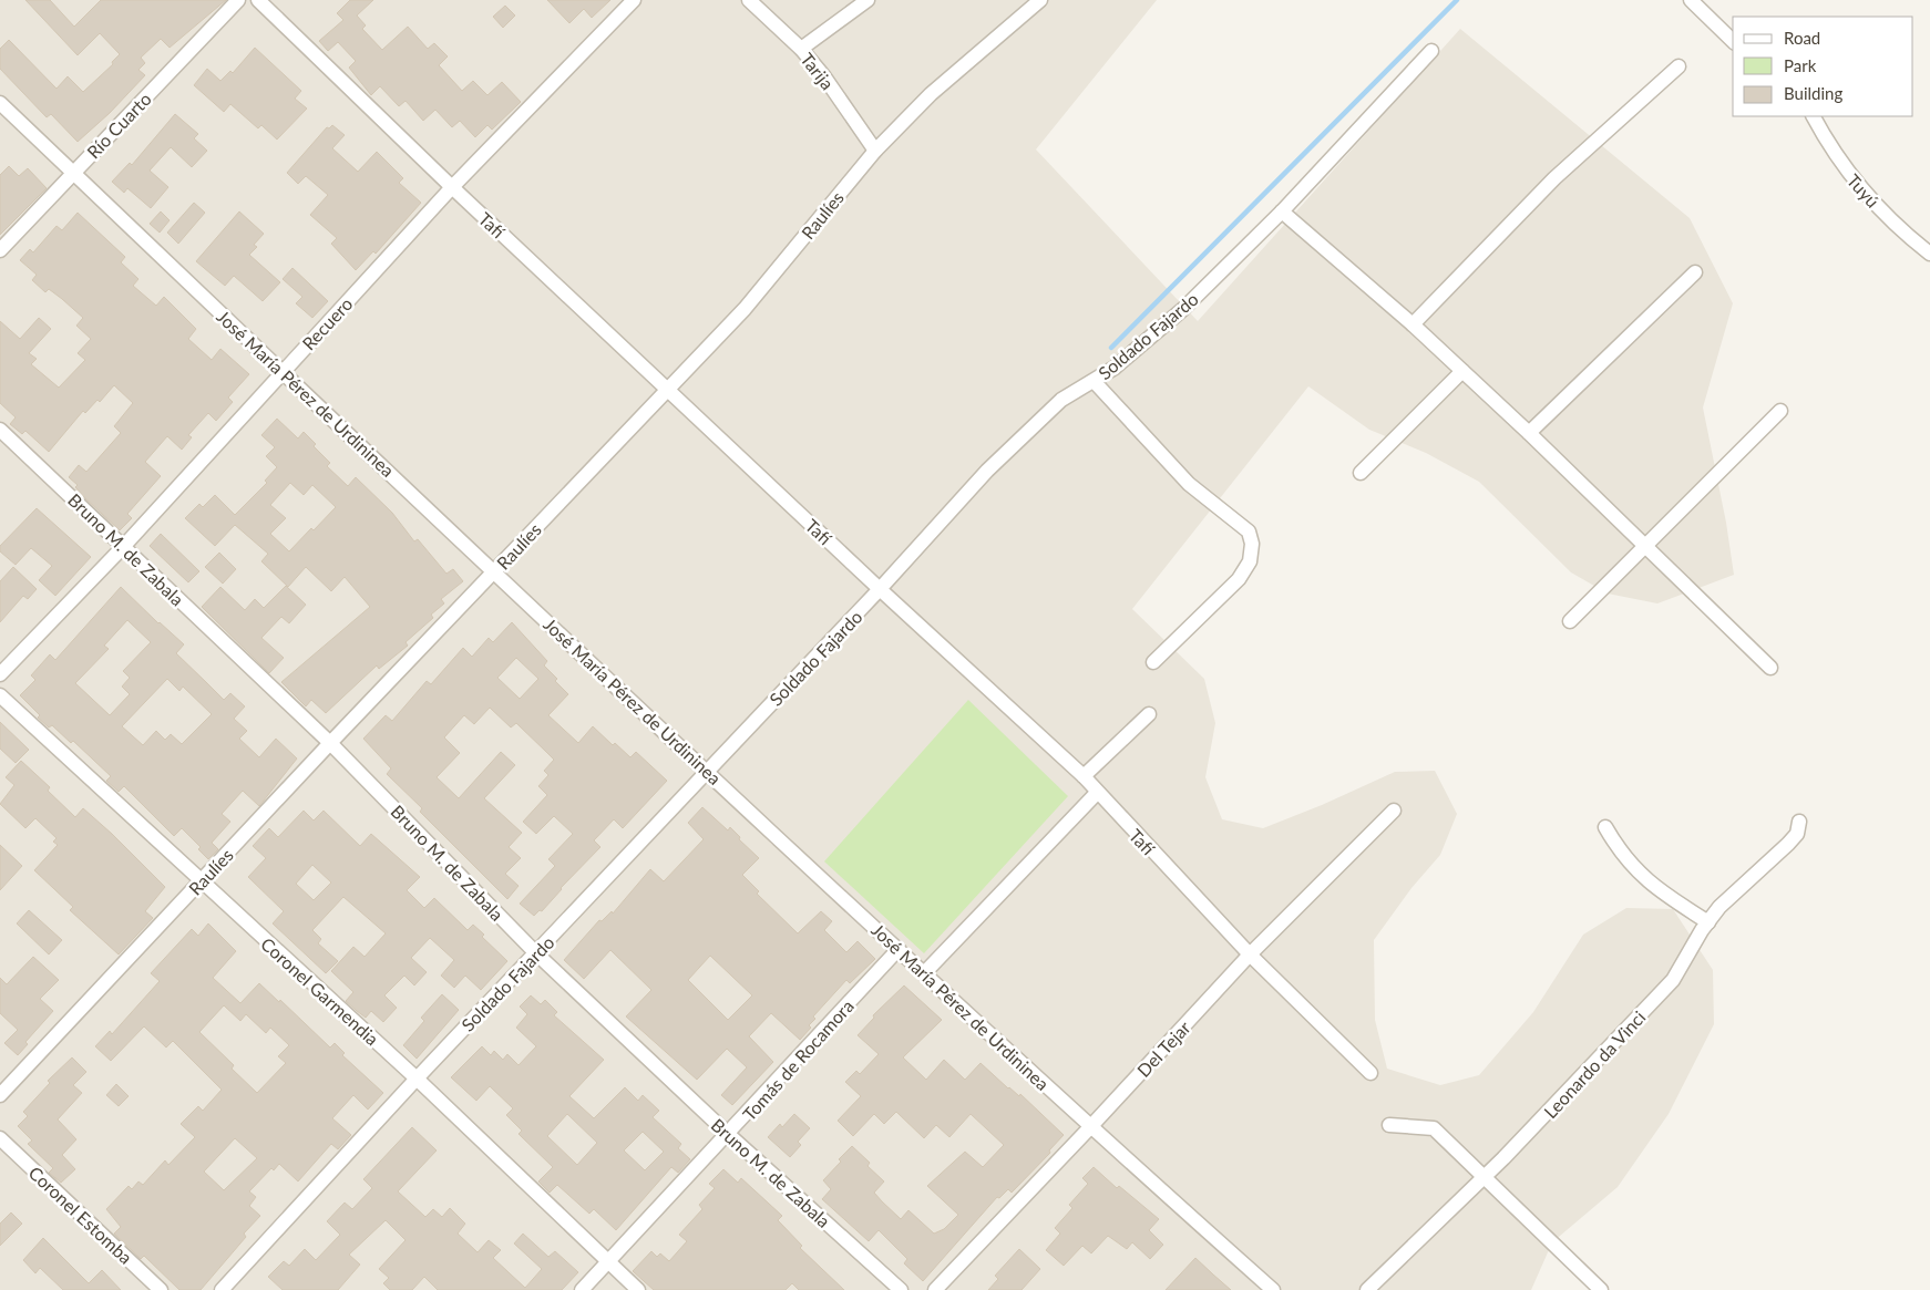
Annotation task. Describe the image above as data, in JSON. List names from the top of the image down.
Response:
{
  "streets": {
    "street": [
      "Tarija",
      "Río Cuarto",
      "Tuyú",
      "Raulíes",
      "Tafí",
      "Recuero",
      "Soldado Fajardo",
      "José María Pérez de Urdininea",
      "Bruno M. de Zabala",
      "Coronel Garmendia",
      "Del Tejar",
      "Tomás de Rocamora",
      "Leonardo da Vinci",
      "Coronel Estomba"
    ]
  },
  "crossings": [
    ["Tarija", "Raulíes"],
    ["Río Cuarto", "José María Pérez de Urdininea"],
    ["Raulíes", "Tafí"],
    ["Raulíes", "José María Pérez de Urdininea"],
    ["Raulíes", "Bruno M. de Zabala"],
    ["Raulíes", "Coronel Garmendia"],
    ["Tafí", "Recuero"],
    ["Tafí", "Soldado Fajardo"],
    ["Tafí", "Del Tejar"],
    ["Recuero", "José María Pérez de Urdininea"],
    ["Recuero", "Bruno M. de Zabala"],
    ["Soldado Fajardo", "José María Pérez de Urdininea"],
    ["Soldado Fajardo", "Bruno M. de Zabala"],
    ["Soldado Fajardo", "Coronel Garmendia"],
    ["José María Pérez de Urdininea", "Del Tejar"],
    ["José María Pérez de Urdininea", "Tomás de Rocamora"],
    ["Bruno M. de Zabala", "Tomás de Rocamora"],
    ["Coronel Garmendia", "Tomás de Rocamora"]
  ],
  "legend": ["Road", "Park", "Building"]
}
